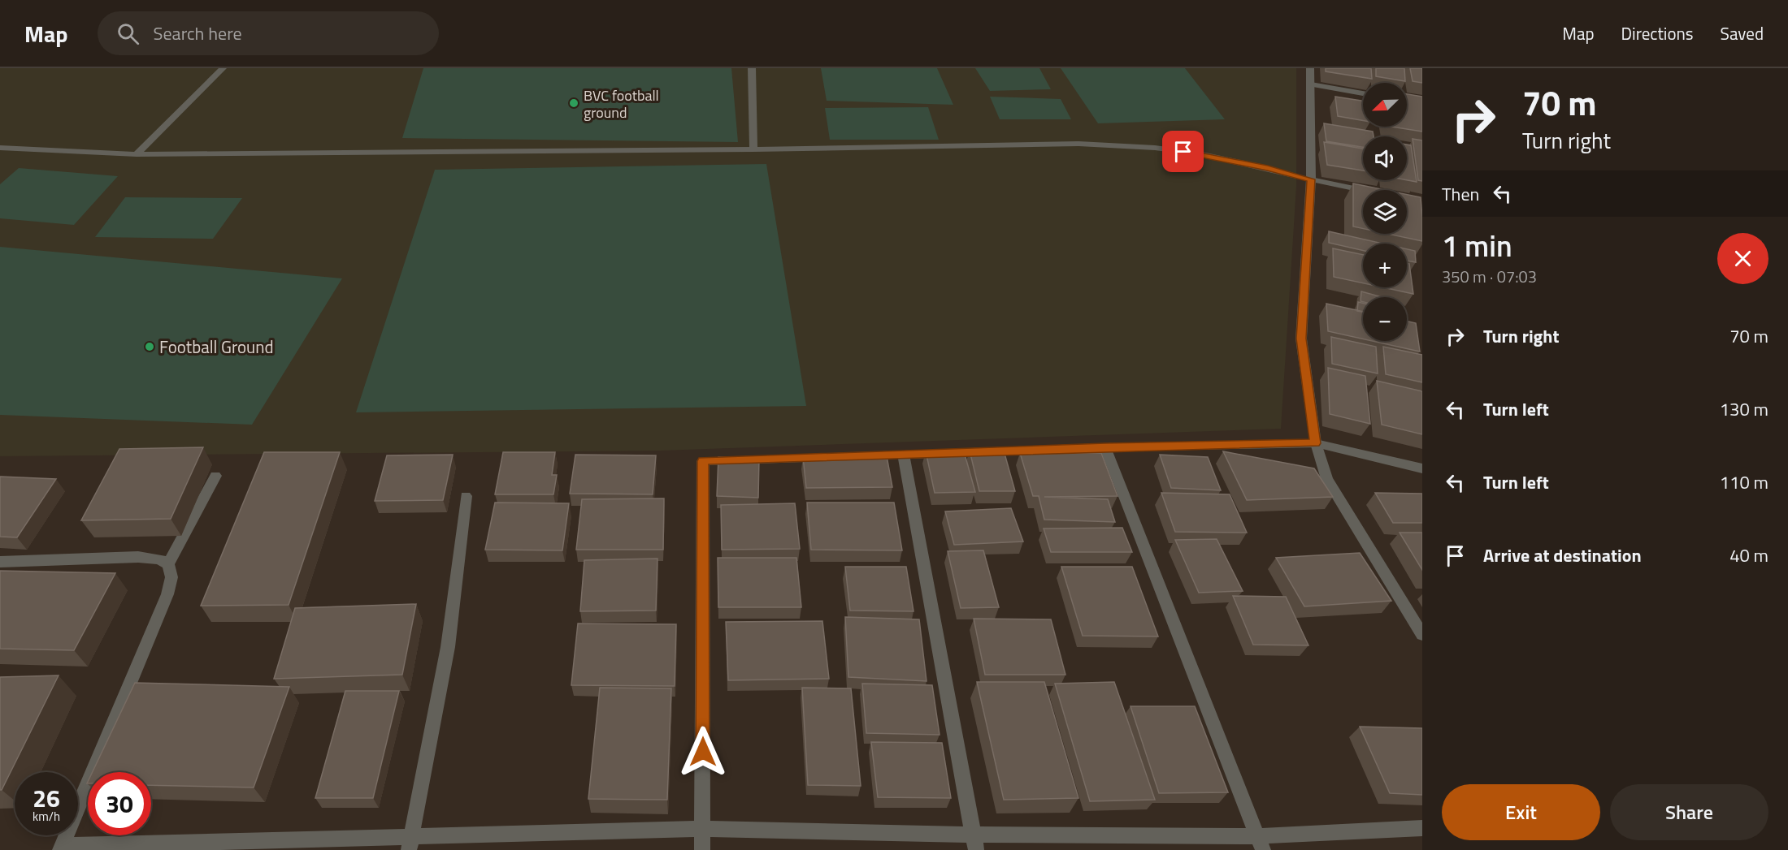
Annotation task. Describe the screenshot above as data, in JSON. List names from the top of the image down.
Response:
{
  "places": ["BVC football ground", "Football Ground"],
  "north": "bottom left",
  "page": {
    "header": "Map",
    "search": "Search here",
    "nav": ["Map", "Directions", "Saved"],
    "turn": ["70 m", "Turn right"],
    "map_buttons": ["+", "−"],
    "then": "Then",
    "heading": ["1 min", "350 m · 07:03"],
    "list": [
      {
        "name": "Turn right",
        "value": "70 m"
      },
      {
        "name": "Turn left",
        "value": "130 m"
      },
      {
        "name": "Turn left",
        "value": "110 m"
      },
      {
        "name": "Arrive at destination",
        "value": "40 m"
      }
    ],
    "speed": "26 km/h",
    "limit": "30",
    "buttons": ["Exit", "Share"]
  }
}
